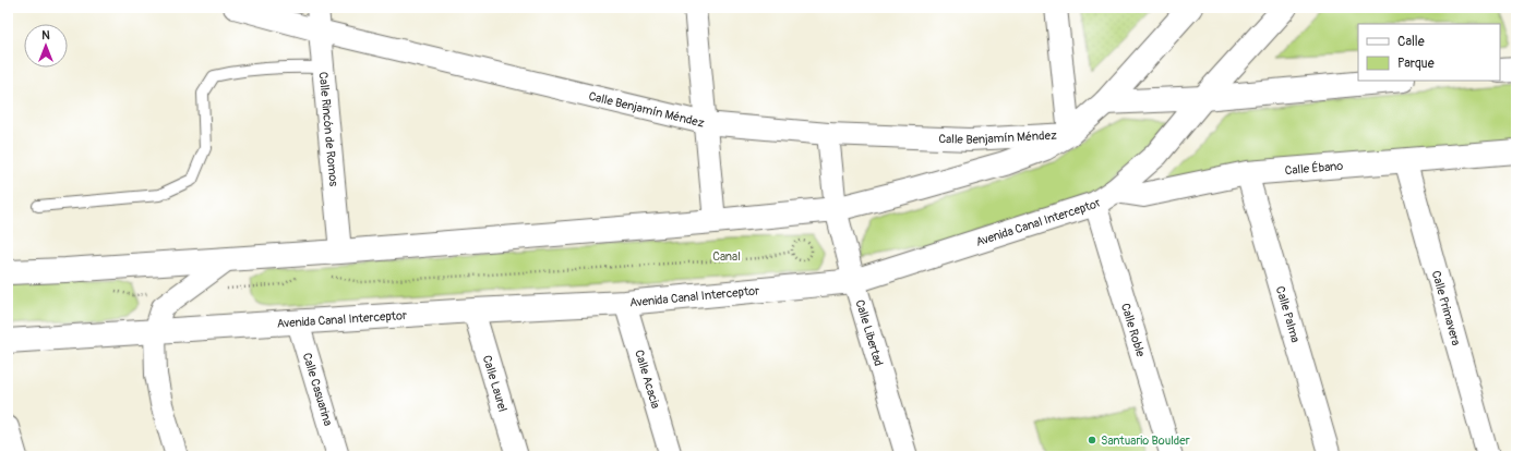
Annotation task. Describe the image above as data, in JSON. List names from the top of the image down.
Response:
{
  "streets": {
    "main road": ["Calle Ébano", "Avenida Canal Interceptor"],
    "street": [
      "Calle Benjamín Méndez",
      "Calle Rincón de Romos",
      "Calle Primavera",
      "Calle Palma",
      "Calle Roble",
      "Calle Libertad",
      "Calle Acacia",
      "Calle Laurel",
      "Calle Casuarina"
    ]
  },
  "crossings": [
    ["Calle Benjamín Méndez", "Calle Rincón de Romos"],
    ["Calle Benjamín Méndez", "Calle Libertad"],
    ["Calle Ébano", "Avenida Canal Interceptor"],
    ["Calle Ébano", "Calle Primavera"],
    ["Calle Ébano", "Calle Palma"],
    ["Avenida Canal Interceptor", "Calle Roble"],
    ["Avenida Canal Interceptor", "Calle Libertad"],
    ["Avenida Canal Interceptor", "Calle Acacia"],
    ["Avenida Canal Interceptor", "Calle Laurel"],
    ["Avenida Canal Interceptor", "Calle Casuarina"]
  ],
  "parks": ["Canal"],
  "places": ["Santuario Boulder"],
  "legend": ["Calle", "Parque"],
  "north": "top"
}
